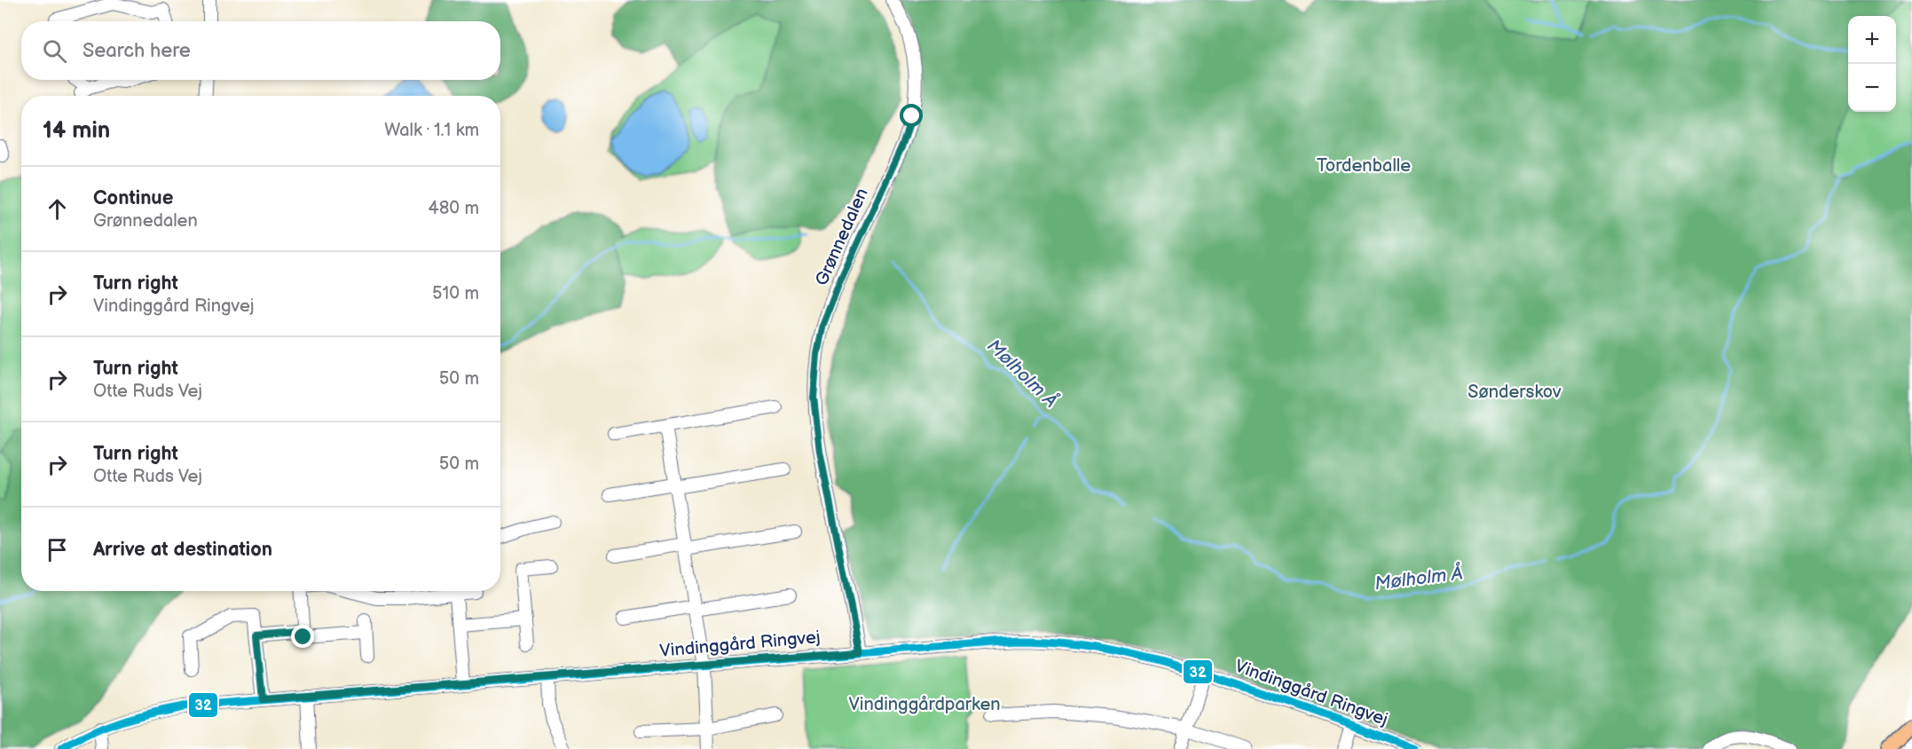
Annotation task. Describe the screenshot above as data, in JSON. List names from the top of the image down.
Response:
{
  "streets": {
    "street": ["Grønnedalen", "Vindinggård Ringvej"]
  },
  "crossings": [
    ["Grønnedalen", "Vindinggård Ringvej"]
  ],
  "water": ["Mølholm Å"],
  "parks": ["Tordenballe", "Sønderskov", "Vindinggårdparken"],
  "lines": ["transit line 32"],
  "page": {
    "map_buttons": ["+", "−"],
    "search": "Search here",
    "heading": ["14 min", "Walk · 1.1 km"],
    "list": [
      ["Continue", "Grønnedalen", "480 m"],
      ["Turn right", "Vindinggård Ringvej", "510 m"],
      ["Turn right", "Otte Ruds Vej", "50 m"],
      ["Turn right", "Otte Ruds Vej", "50 m"],
      "Arrive at destination"
    ]
  }
}
